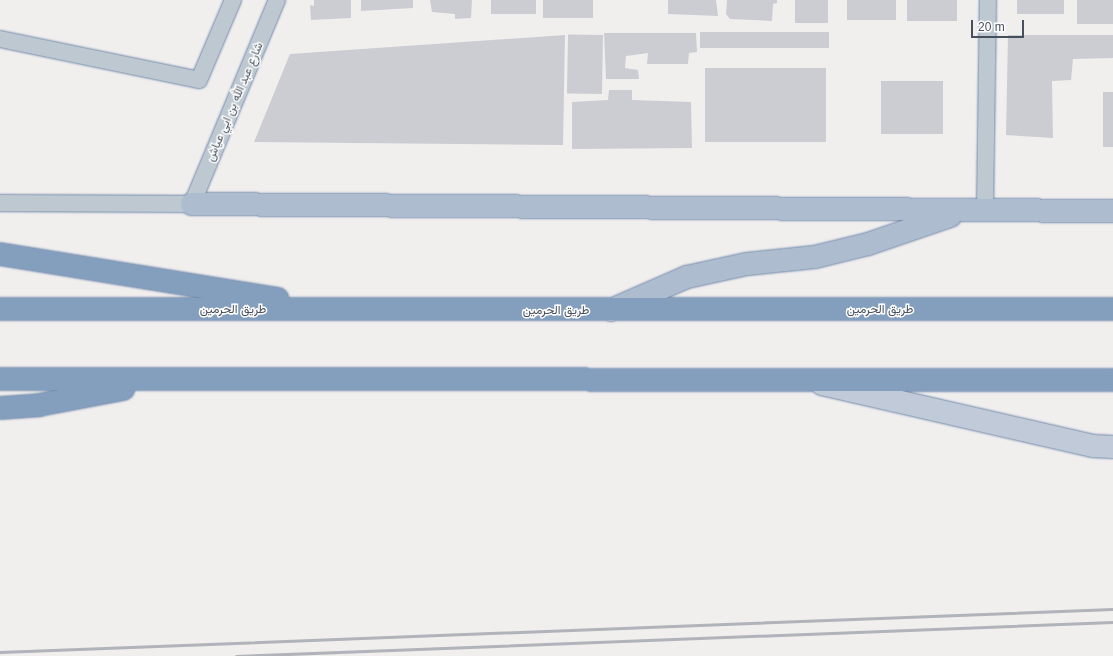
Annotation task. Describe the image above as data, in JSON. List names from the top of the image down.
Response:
{
  "streets": {
    "highway": ["طريق الحرمين"],
    "street": ["شارع عبد الله بن ابي عياش"]
  },
  "scale_bar": "20 m"
}
